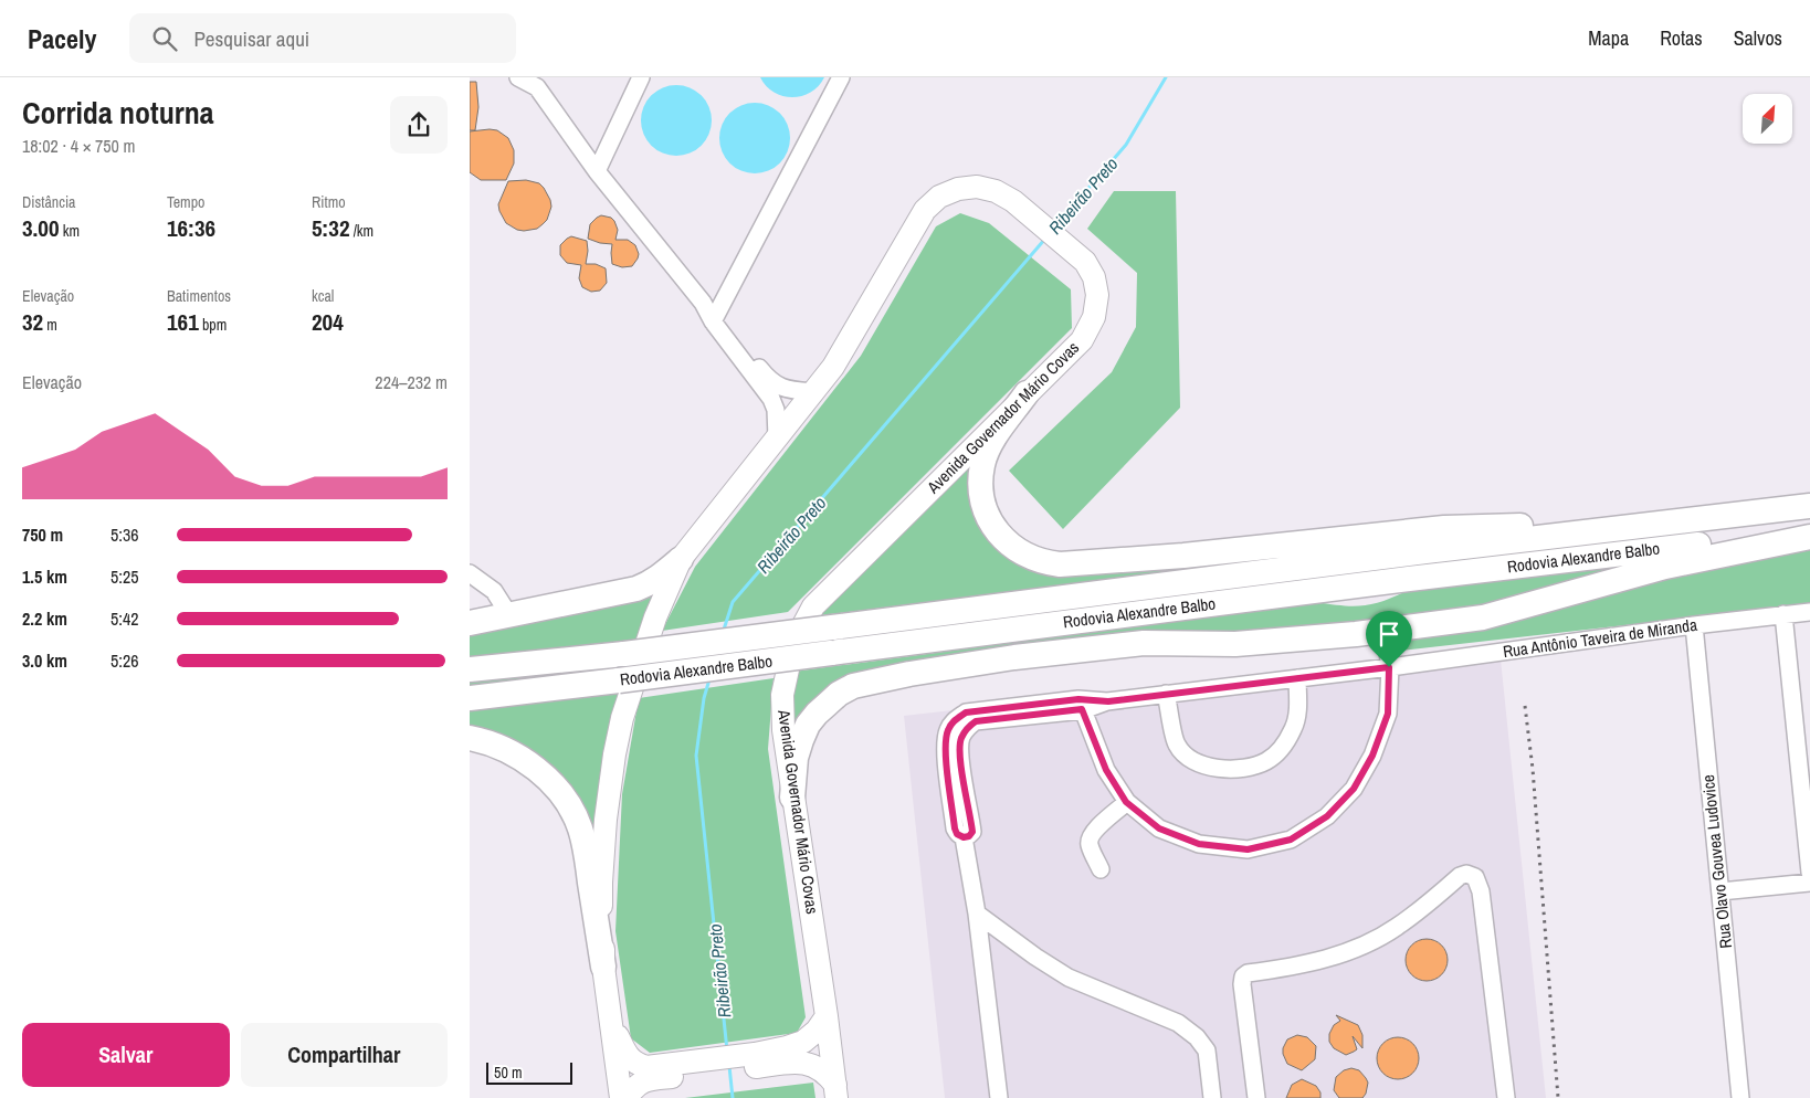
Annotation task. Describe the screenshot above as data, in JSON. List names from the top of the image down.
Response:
{
  "streets": {
    "highway": ["Rodovia Alexandre Balbo"],
    "main road": ["Avenida Governador Mário Covas"],
    "street": ["Rua Antônio Taveira de Miranda", "Rua Olavo Gouvea Ludovice"]
  },
  "crossings": [
    ["Rua Antônio Taveira de Miranda", "Rua Olavo Gouvea Ludovice"]
  ],
  "water": ["Ribeirão Preto"],
  "scale_bar": "50 m",
  "north": "top right",
  "page": {
    "header": "Pacely",
    "search": "Pesquisar aqui",
    "nav": ["Mapa", "Rotas", "Salvos"],
    "heading": ["Corrida noturna", "18:02 · 4 × 750 m"],
    "stats": [
      ["Distância", "3.00 km"],
      ["Tempo", "16:36"],
      ["Ritmo", "5:32 /km"],
      ["Elevação", "32 m"],
      ["Batimentos", "161 bpm"],
      ["kcal", "204"]
    ],
    "chart": ["Elevação", "224–232 m"],
    "list": [
      {
        "name": "750 m",
        "note": "5:36"
      },
      {
        "name": "1.5 km",
        "note": "5:25"
      },
      {
        "name": "2.2 km",
        "note": "5:42"
      },
      {
        "name": "3.0 km",
        "note": "5:26"
      }
    ],
    "buttons": ["Salvar", "Compartilhar"],
    "scale": "50 m"
  }
}
